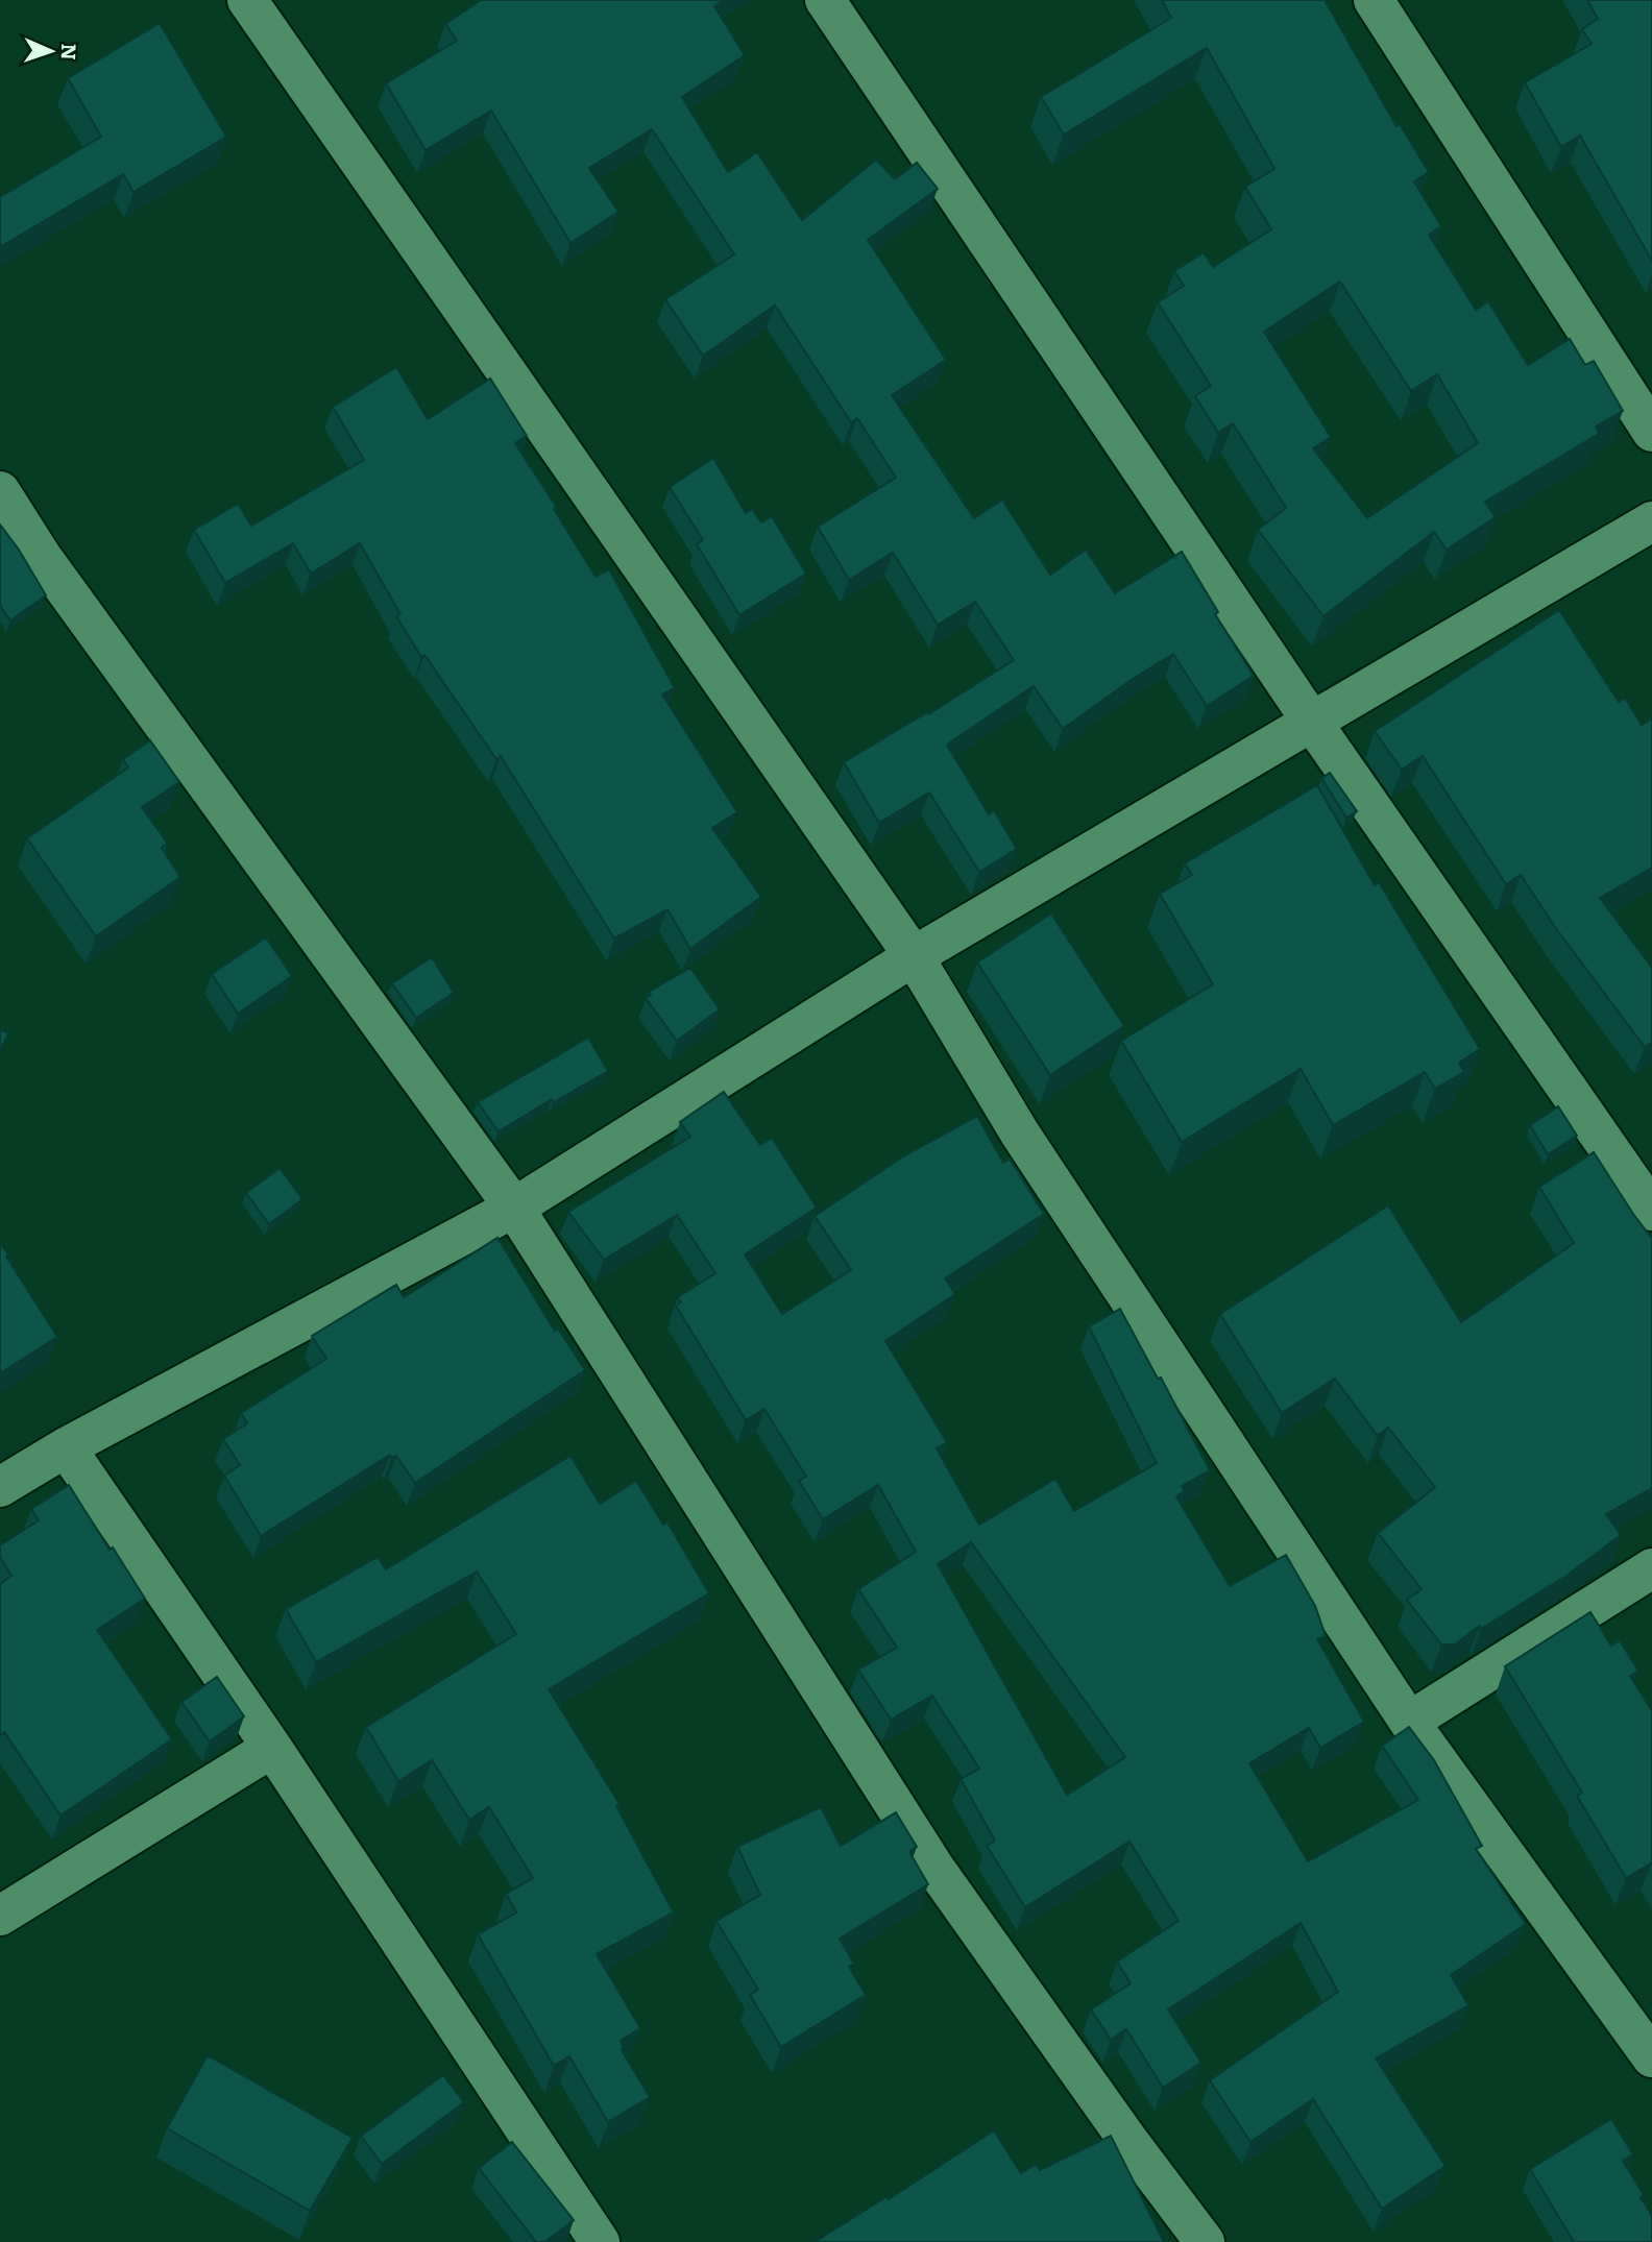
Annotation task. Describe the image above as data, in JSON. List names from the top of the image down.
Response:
{
  "north": "right"
}
